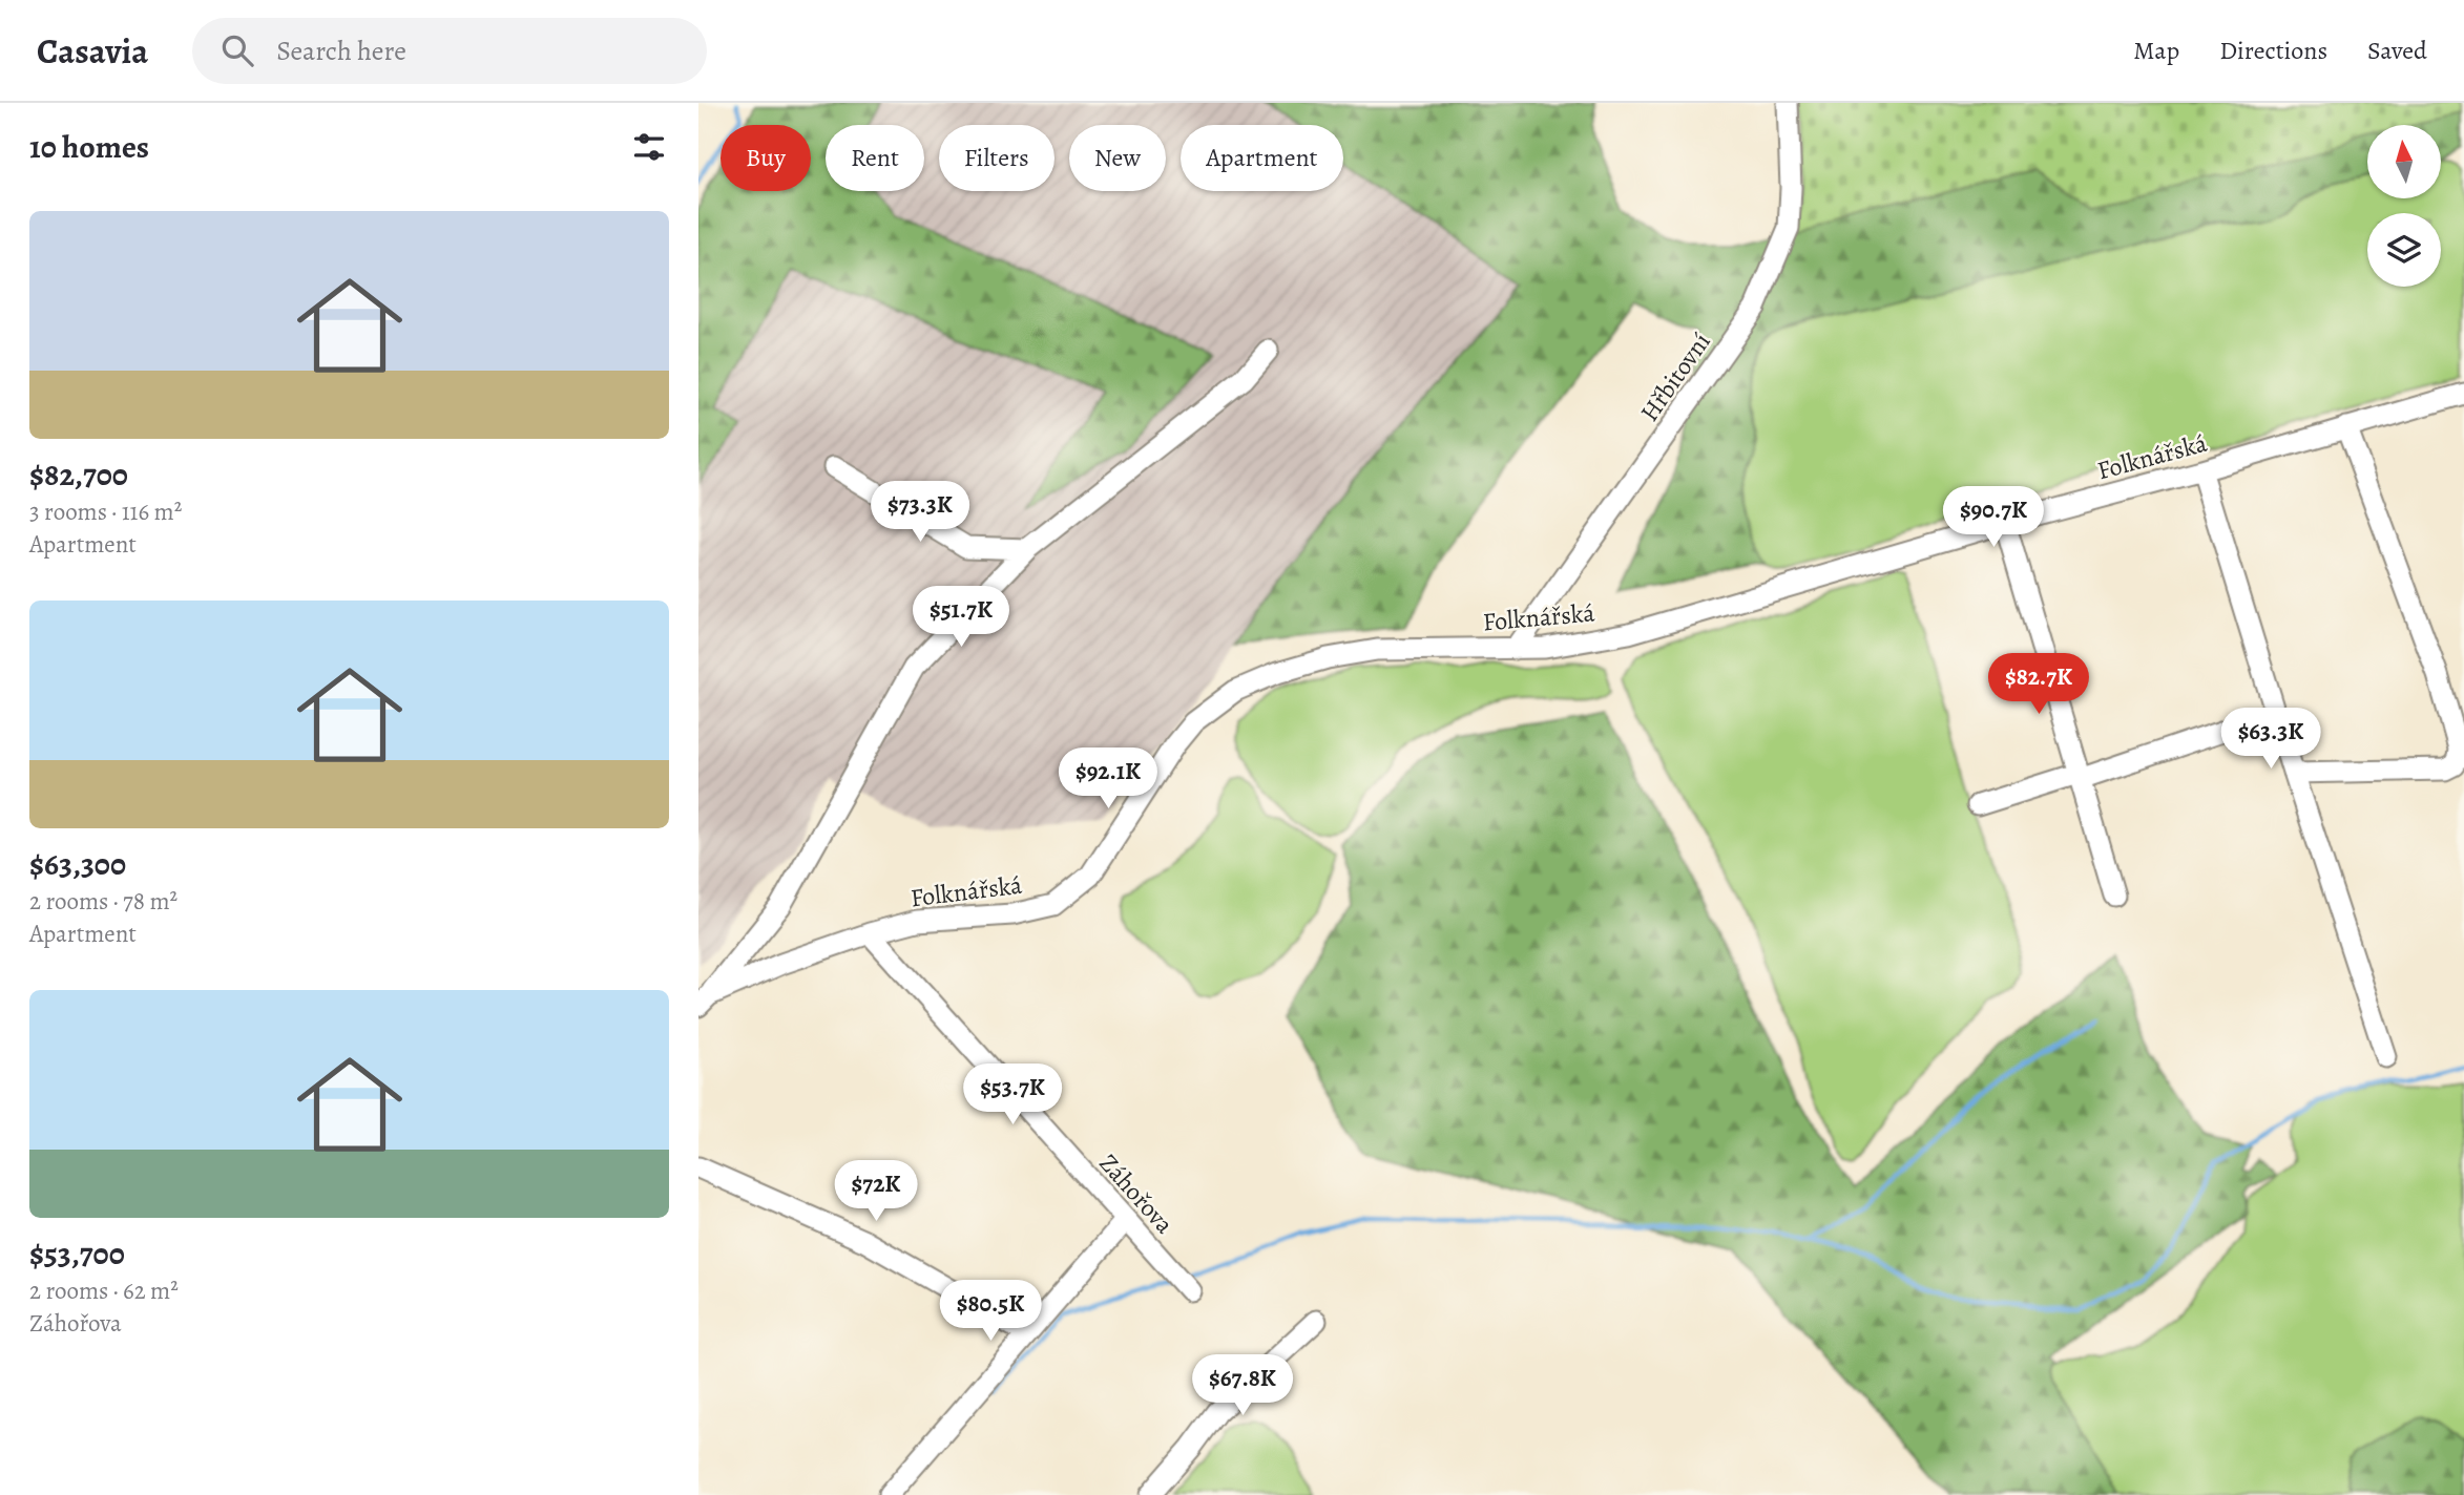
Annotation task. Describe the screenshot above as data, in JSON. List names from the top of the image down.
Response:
{
  "streets": {
    "street": ["Hřbitovní", "Folknářská", "Záhořova"]
  },
  "crossings": [
    ["Hřbitovní", "Folknářská"],
    ["Folknářská", "Záhořova"]
  ],
  "north": "top",
  "page": {
    "header": "Casavia",
    "search": "Search here",
    "nav": ["Map", "Directions", "Saved"],
    "heading": "10 homes",
    "chip": [
      "Buy",
      "Rent",
      "Filters",
      "New",
      "Apartment"
    ],
    "list": [
      {
        "name": "$82,700",
        "note": "3 rooms · 116 m² · Apartment"
      },
      {
        "name": "$63,300",
        "note": "2 rooms · 78 m² · Apartment"
      },
      {
        "name": "$53,700",
        "note": "2 rooms · 62 m² · Záhořova"
      }
    ],
    "price": [
      "$73.3K",
      "$90.7K",
      "$51.7K",
      "$82.7K",
      "$63.3K",
      "$92.1K",
      "$53.7K",
      "$72K",
      "$80.5K",
      "$67.8K"
    ]
  }
}
